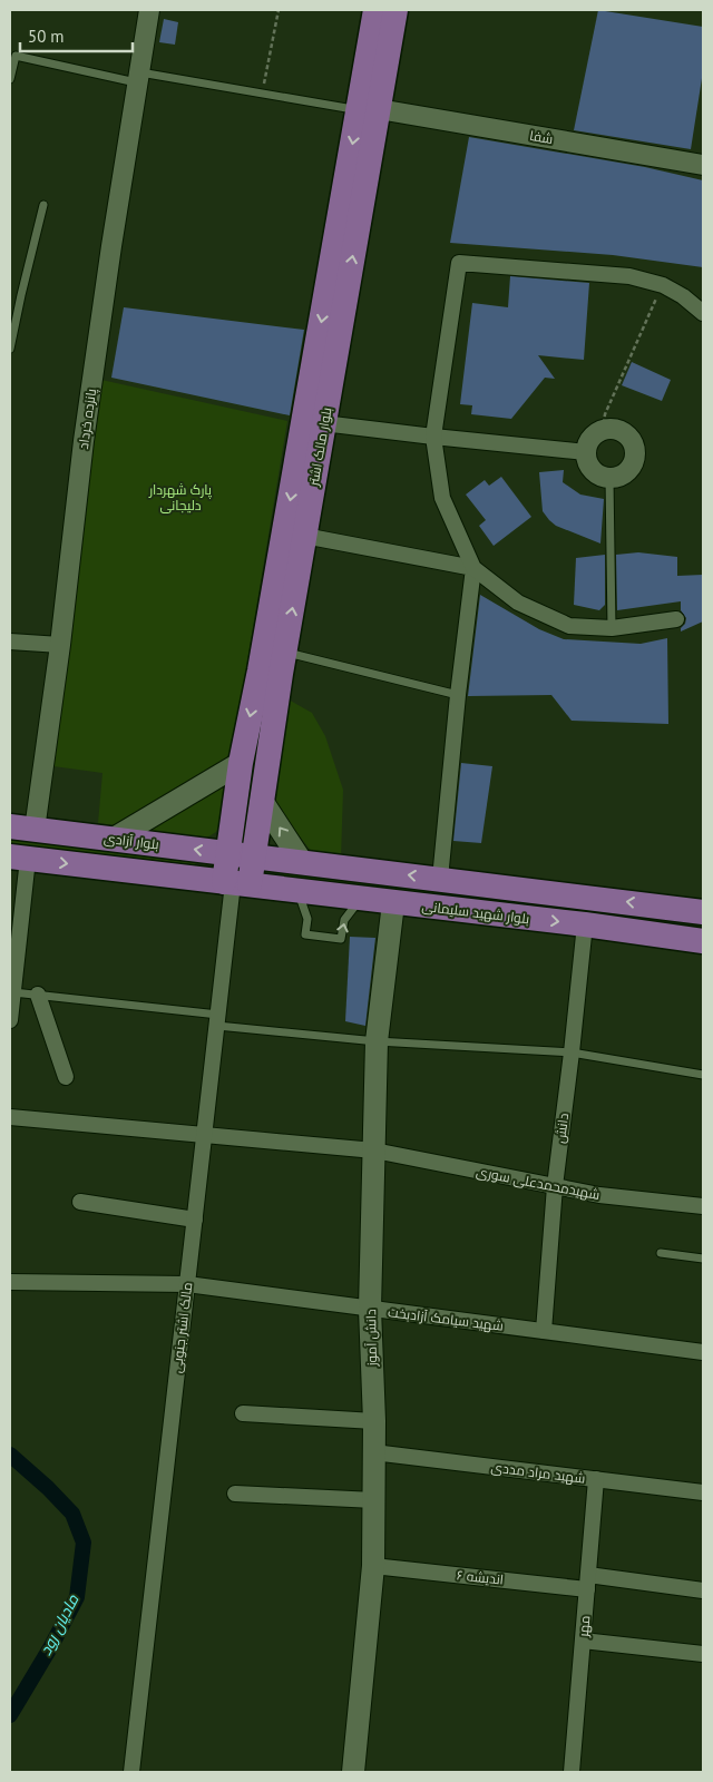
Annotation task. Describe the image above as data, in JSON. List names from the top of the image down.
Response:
{
  "streets": {
    "main road": [
      "بلوار مالک اشتر",
      "بلوار آزادی",
      "بلوار شهید سلیمانی",
      "دانش آموز"
    ],
    "street": [
      "شفا",
      "پانزده خرداد",
      "دانش",
      "شهیدمحمدعلی سوری",
      "شهید سیامک آزادبخت",
      "مالک اشتر جنوبی",
      "شهید مراد مددی",
      "اندیشه ۶",
      "مهر"
    ]
  },
  "crossings": [
    ["شفا", "بلوار مالک اشتر"],
    ["پانزده خرداد", "بلوار آزادی"],
    ["بلوار مالک اشتر", "بلوار آزادی"],
    ["بلوار مالک اشتر", "بلوار شهید سلیمانی"],
    ["بلوار مالک اشتر", "مالک اشتر جنوبی"],
    ["بلوار آزادی", "بلوار شهید سلیمانی"],
    ["بلوار شهید سلیمانی", "دانش"],
    ["بلوار شهید سلیمانی", "مالک اشتر جنوبی"],
    ["بلوار شهید سلیمانی", "دانش آموز"],
    ["دانش", "شهیدمحمدعلی سوری"],
    ["دانش", "شهید سیامک آزادبخت"],
    ["شهیدمحمدعلی سوری", "مالک اشتر جنوبی"],
    ["شهیدمحمدعلی سوری", "دانش آموز"],
    ["شهید سیامک آزادبخت", "مالک اشتر جنوبی"],
    ["شهید سیامک آزادبخت", "دانش آموز"],
    ["دانش آموز", "شهید مراد مددی"],
    ["دانش آموز", "اندیشه ۶"],
    ["شهید مراد مددی", "مهر"],
    ["اندیشه ۶", "مهر"]
  ],
  "water": ["مادیان رود"],
  "parks": ["پارک شهردار دلیجانی"],
  "scale_bar": "50 m"
}
